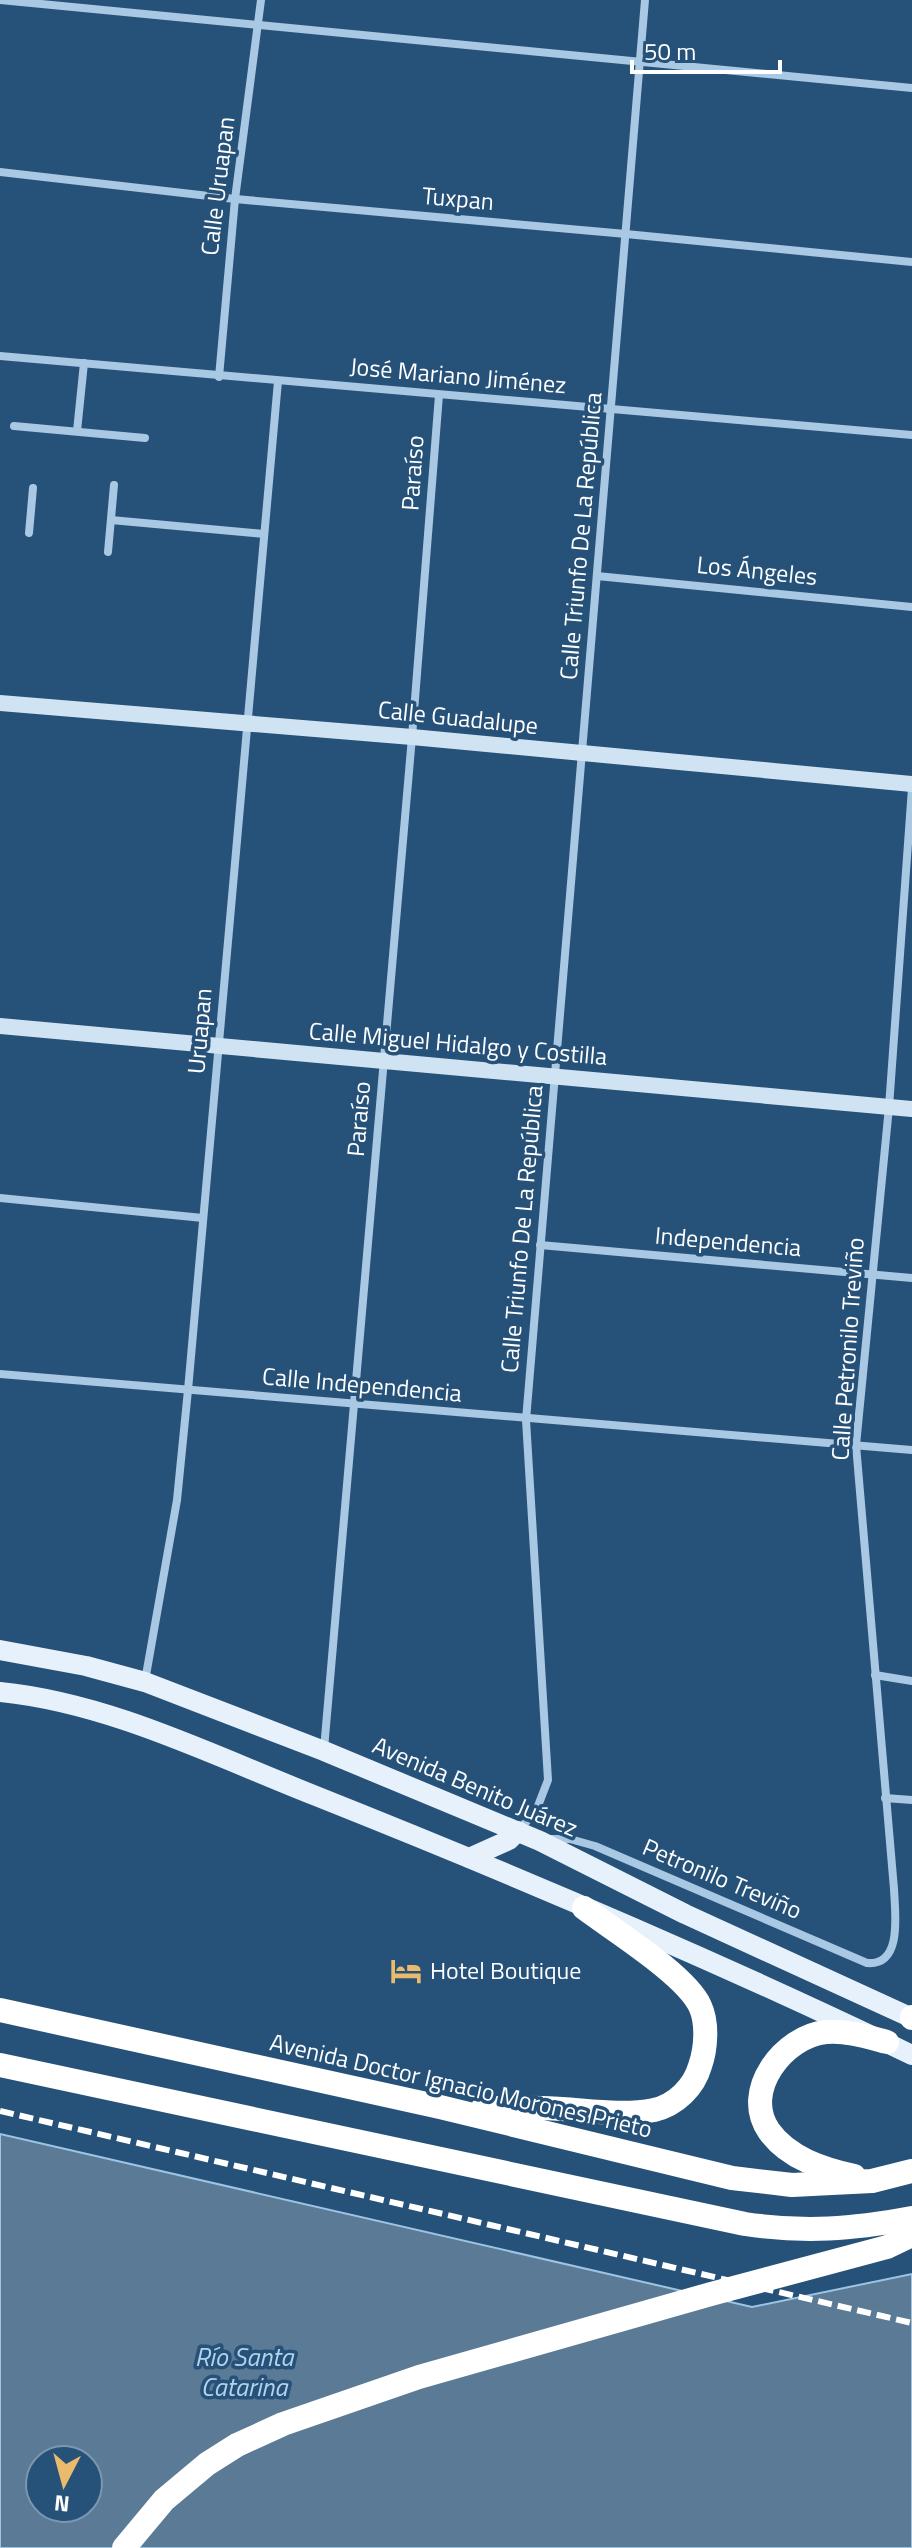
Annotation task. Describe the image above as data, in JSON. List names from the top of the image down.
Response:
{
  "streets": {
    "highway": ["Avenida Doctor Ignacio Morones Prieto"],
    "main road": ["Avenida Benito Juárez"],
    "street": [
      "Calle Uruapan",
      "Tuxpan",
      "José Mariano Jiménez",
      "Paraíso",
      "Calle Triunfo De La República",
      "Los Ángeles",
      "Calle Guadalupe",
      "Uruapan",
      "Calle Miguel Hidalgo y Costilla",
      "Independencia",
      "Calle Petronilo Treviño",
      "Calle Independencia",
      "Petronilo Treviño"
    ]
  },
  "crossings": [
    ["Calle Uruapan", "Tuxpan"],
    ["Calle Uruapan", "José Mariano Jiménez"],
    ["Tuxpan", "Calle Triunfo De La República"],
    ["José Mariano Jiménez", "Paraíso"],
    ["José Mariano Jiménez", "Calle Triunfo De La República"],
    ["José Mariano Jiménez", "Uruapan"],
    ["Paraíso", "Calle Guadalupe"],
    ["Paraíso", "Calle Miguel Hidalgo y Costilla"],
    ["Paraíso", "Calle Independencia"],
    ["Paraíso", "Avenida Benito Juárez"],
    ["Calle Triunfo De La República", "Los Ángeles"],
    ["Calle Triunfo De La República", "Calle Guadalupe"],
    ["Calle Triunfo De La República", "Calle Miguel Hidalgo y Costilla"],
    ["Calle Triunfo De La República", "Independencia"],
    ["Calle Triunfo De La República", "Calle Independencia"],
    ["Calle Triunfo De La República", "Avenida Benito Juárez"],
    ["Calle Guadalupe", "Uruapan"],
    ["Calle Guadalupe", "Calle Petronilo Treviño"],
    ["Uruapan", "Calle Miguel Hidalgo y Costilla"],
    ["Uruapan", "Calle Independencia"],
    ["Uruapan", "Avenida Benito Juárez"],
    ["Calle Miguel Hidalgo y Costilla", "Calle Petronilo Treviño"],
    ["Independencia", "Calle Petronilo Treviño"],
    ["Calle Petronilo Treviño", "Calle Independencia"],
    ["Calle Petronilo Treviño", "Petronilo Treviño"],
    ["Avenida Benito Juárez", "Petronilo Treviño"]
  ],
  "water": ["Río Santa Catarina"],
  "places": {
    "hotel": ["Hotel Boutique"]
  },
  "scale_bar": "50 m",
  "north": "bottom"
}
